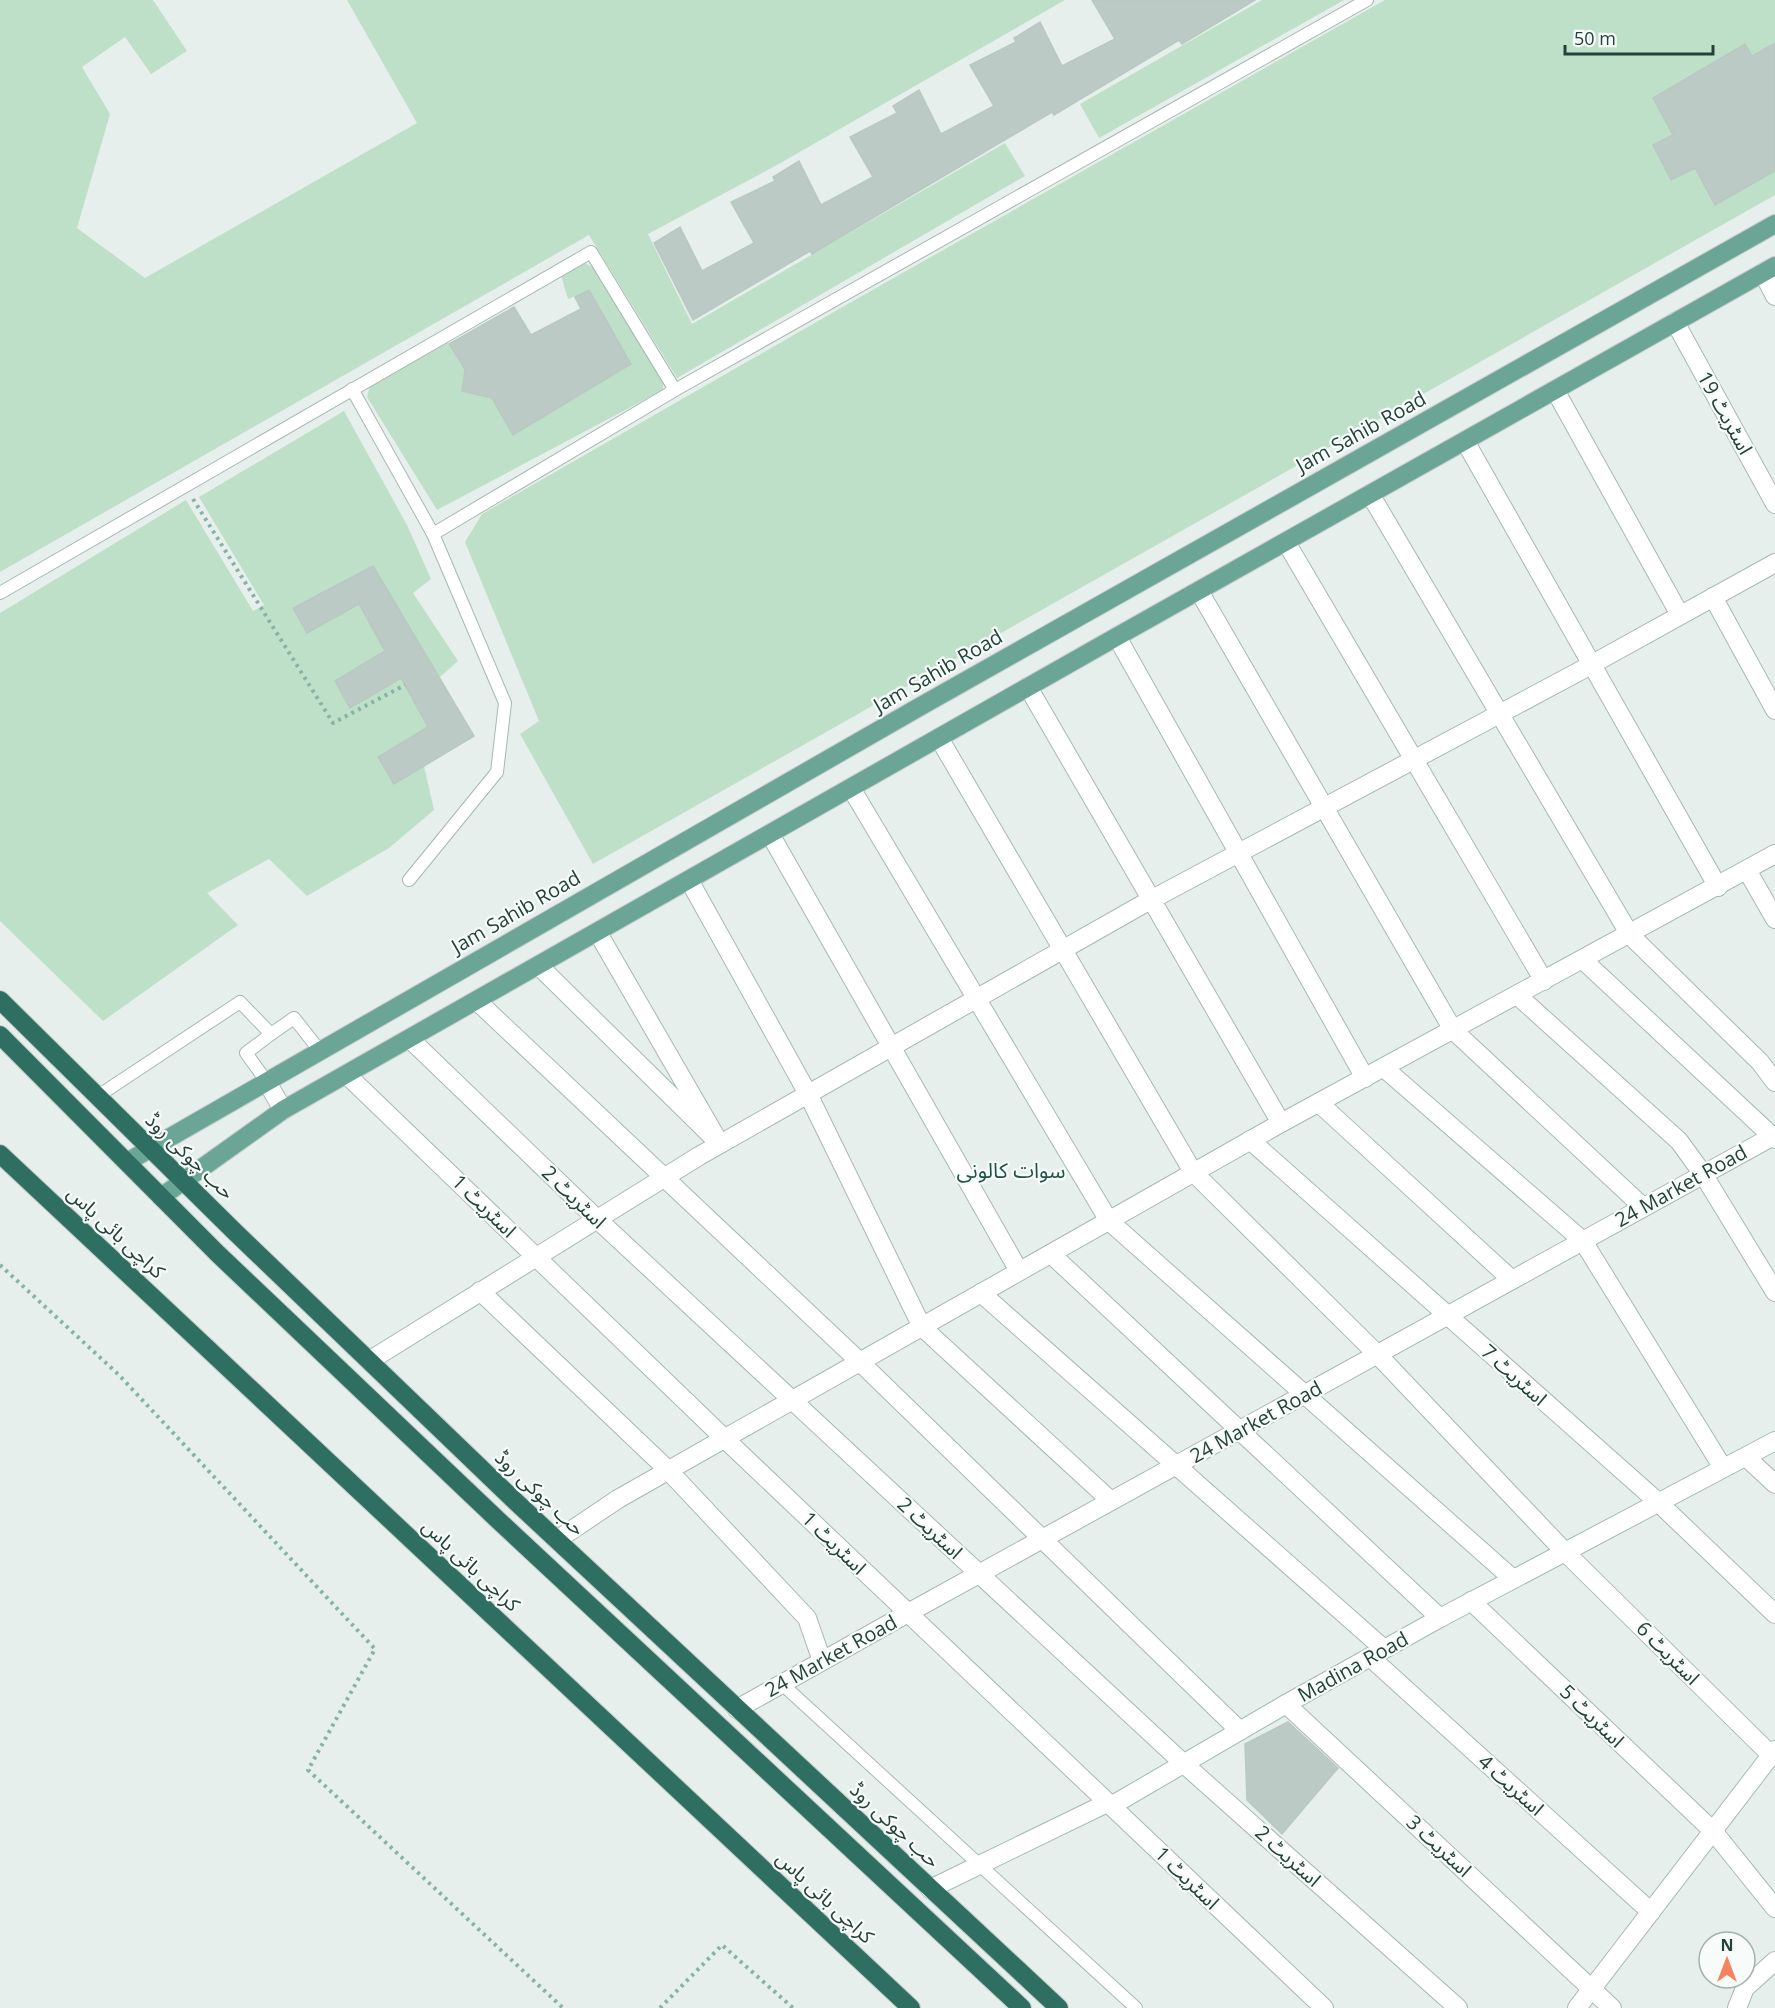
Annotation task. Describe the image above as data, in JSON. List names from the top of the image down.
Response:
{
  "streets": {
    "highway": ["حب چوکی روڈ", "کراچی بائی پاس"],
    "main road": ["Jam Sahib Road"],
    "street": [
      "اسٹریٹ 19",
      "24 Market Road",
      "اسٹریٹ 2",
      "اسٹریٹ 1",
      "اسٹریٹ 7",
      "اسٹریٹ 6",
      "Madina Road",
      "اسٹریٹ 5",
      "اسٹریٹ 4",
      "اسٹریٹ 3"
    ]
  },
  "crossings": [
    ["Jam Sahib Road", "حب چوکی روڈ"],
    ["حب چوکی روڈ", "24 Market Road"],
    ["حب چوکی روڈ", "Madina Road"],
    ["24 Market Road", "اسٹریٹ 2"],
    ["24 Market Road", "اسٹریٹ 1"],
    ["24 Market Road", "اسٹریٹ 7"],
    ["24 Market Road", "اسٹریٹ 6"],
    ["24 Market Road", "اسٹریٹ 4"],
    ["اسٹریٹ 2", "Madina Road"],
    ["اسٹریٹ 1", "Madina Road"],
    ["اسٹریٹ 7", "Madina Road"],
    ["اسٹریٹ 6", "Madina Road"],
    ["Madina Road", "اسٹریٹ 5"],
    ["Madina Road", "اسٹریٹ 4"],
    ["Madina Road", "اسٹریٹ 3"]
  ],
  "districts": ["سوات کالونی"],
  "scale_bar": "50 m",
  "north": "top"
}
